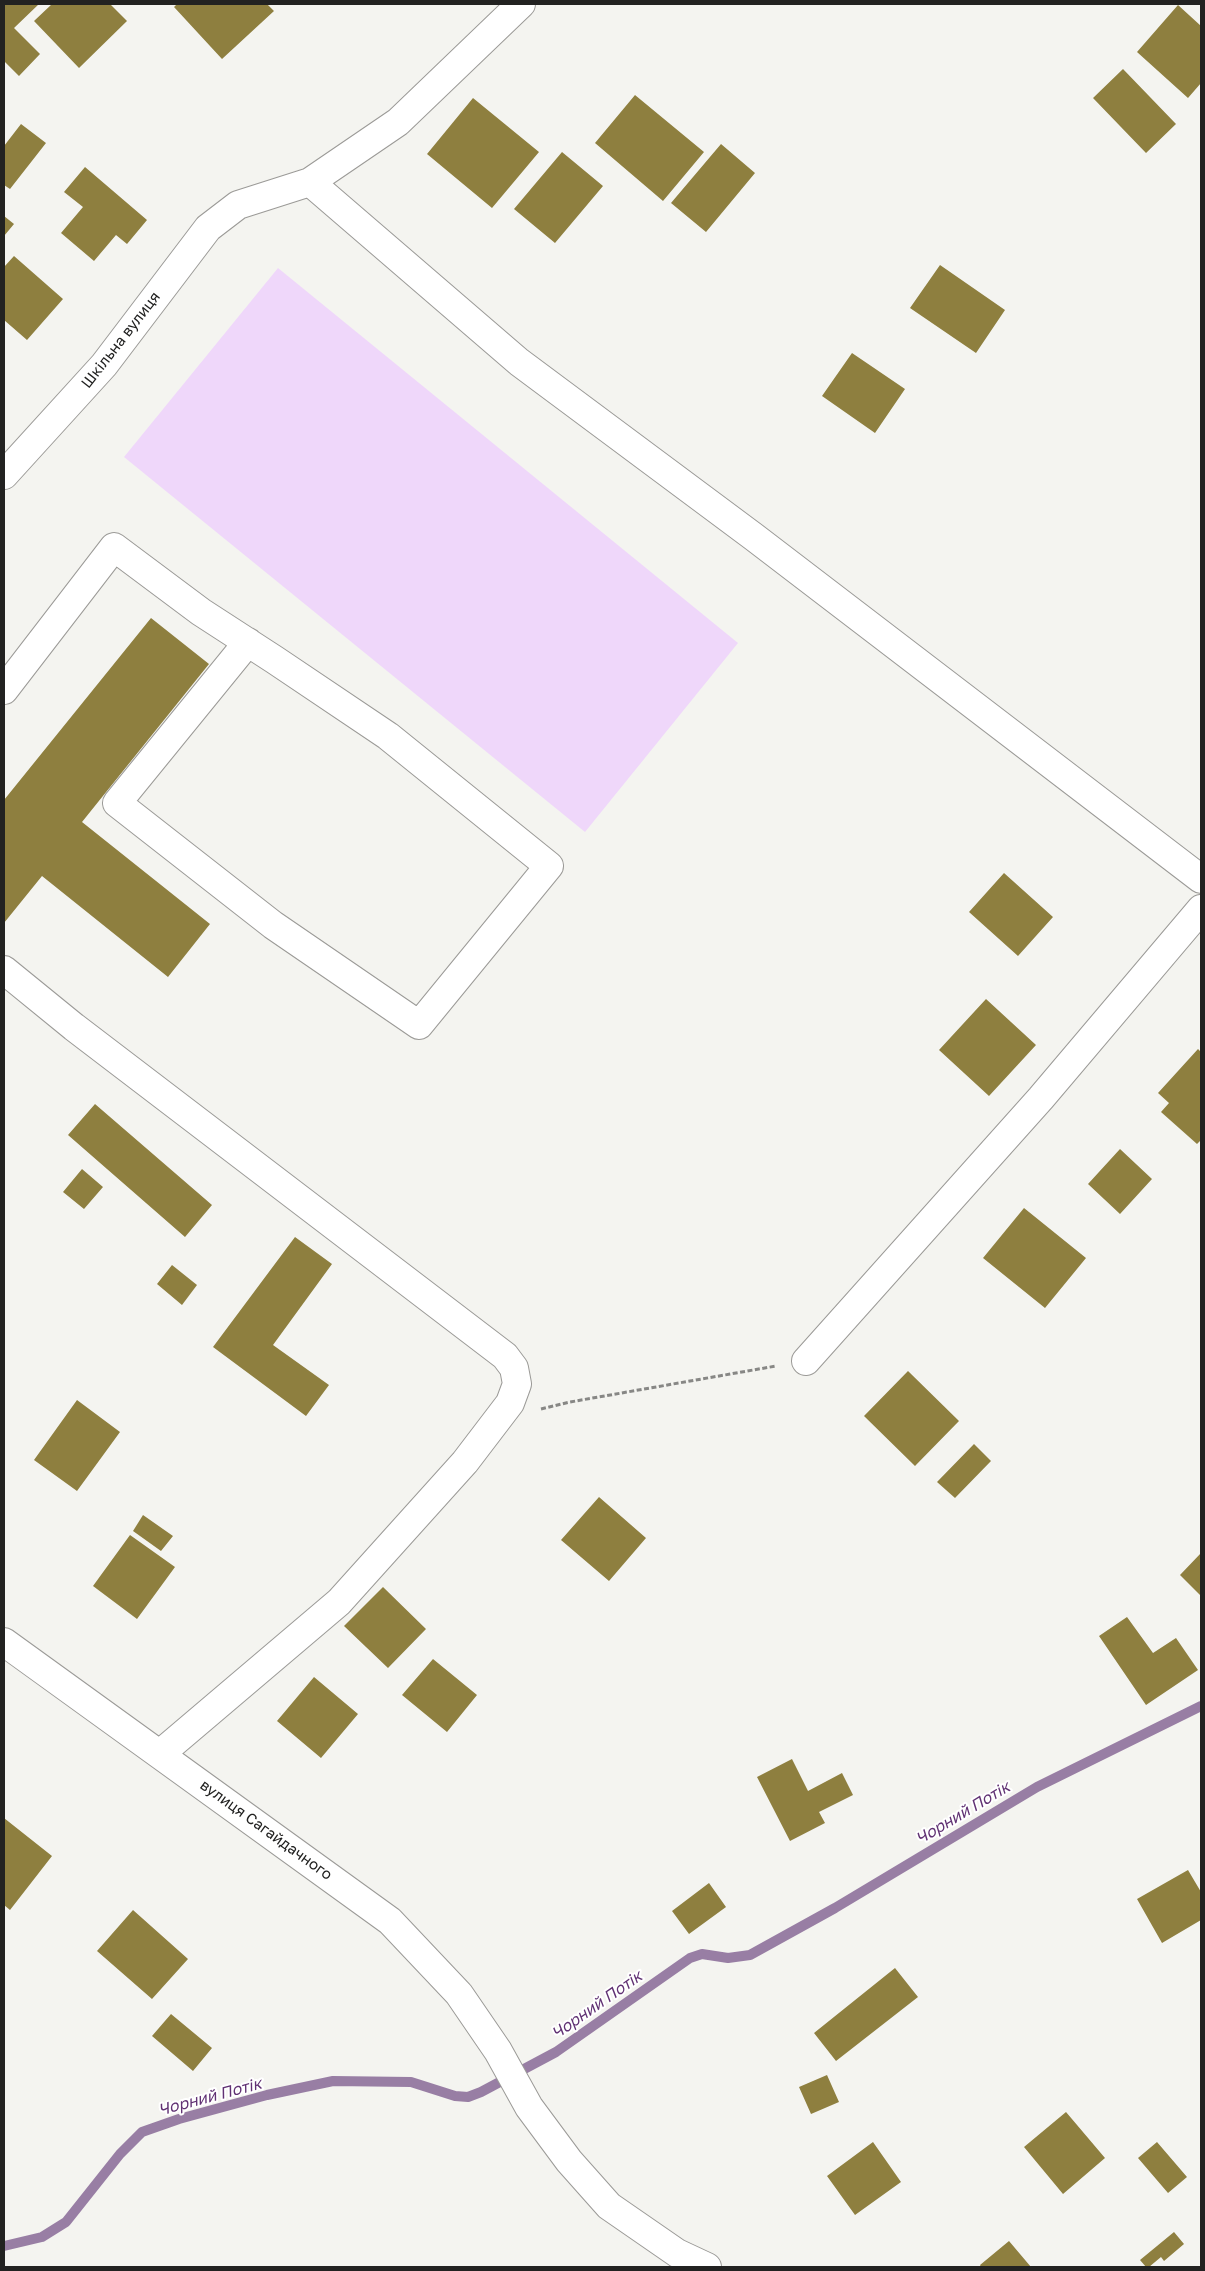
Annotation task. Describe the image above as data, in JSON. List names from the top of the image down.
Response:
{
  "streets": {
    "street": ["Шкільна вулиця", "вулиця Сагайдачного"]
  },
  "water": ["Чорний Потік"]
}
